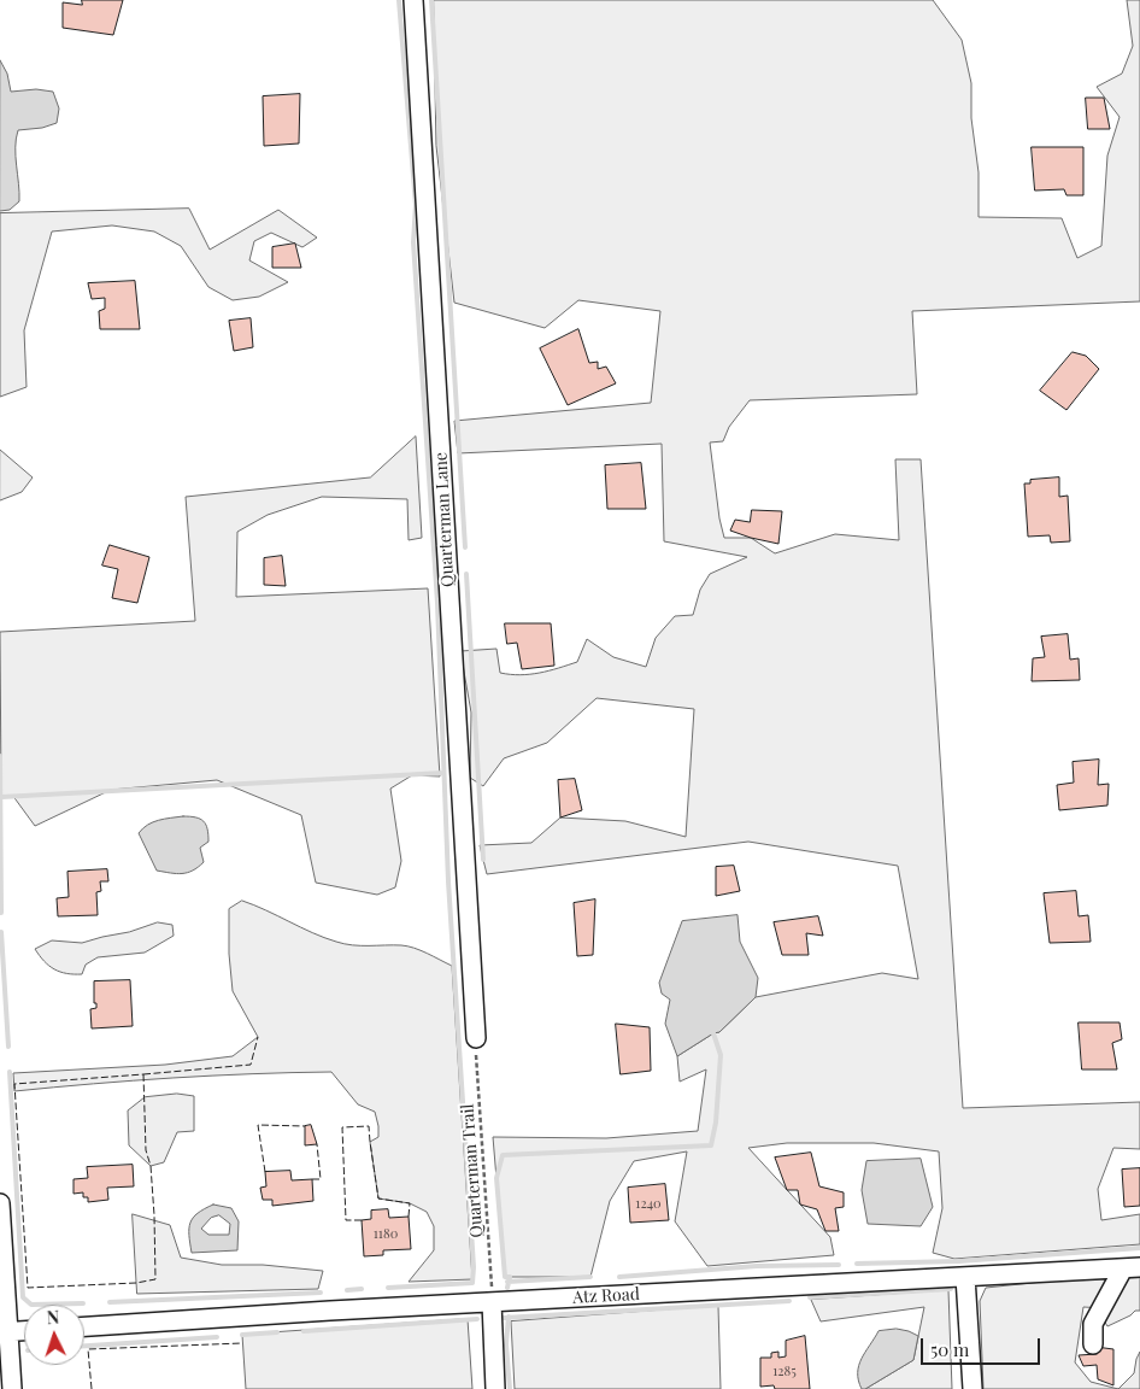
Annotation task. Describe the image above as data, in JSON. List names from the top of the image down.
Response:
{
  "streets": {
    "street": ["Quarterman Lane", "Atz Road"],
    "path": ["Quarterman Trail"]
  },
  "crossings": [
    ["Quarterman Lane", "Quarterman Trail"],
    ["Quarterman Trail", "Atz Road"]
  ],
  "house_numbers": ["1240", "1180", "1285"],
  "scale_bar": "50 m",
  "north": "top"
}
